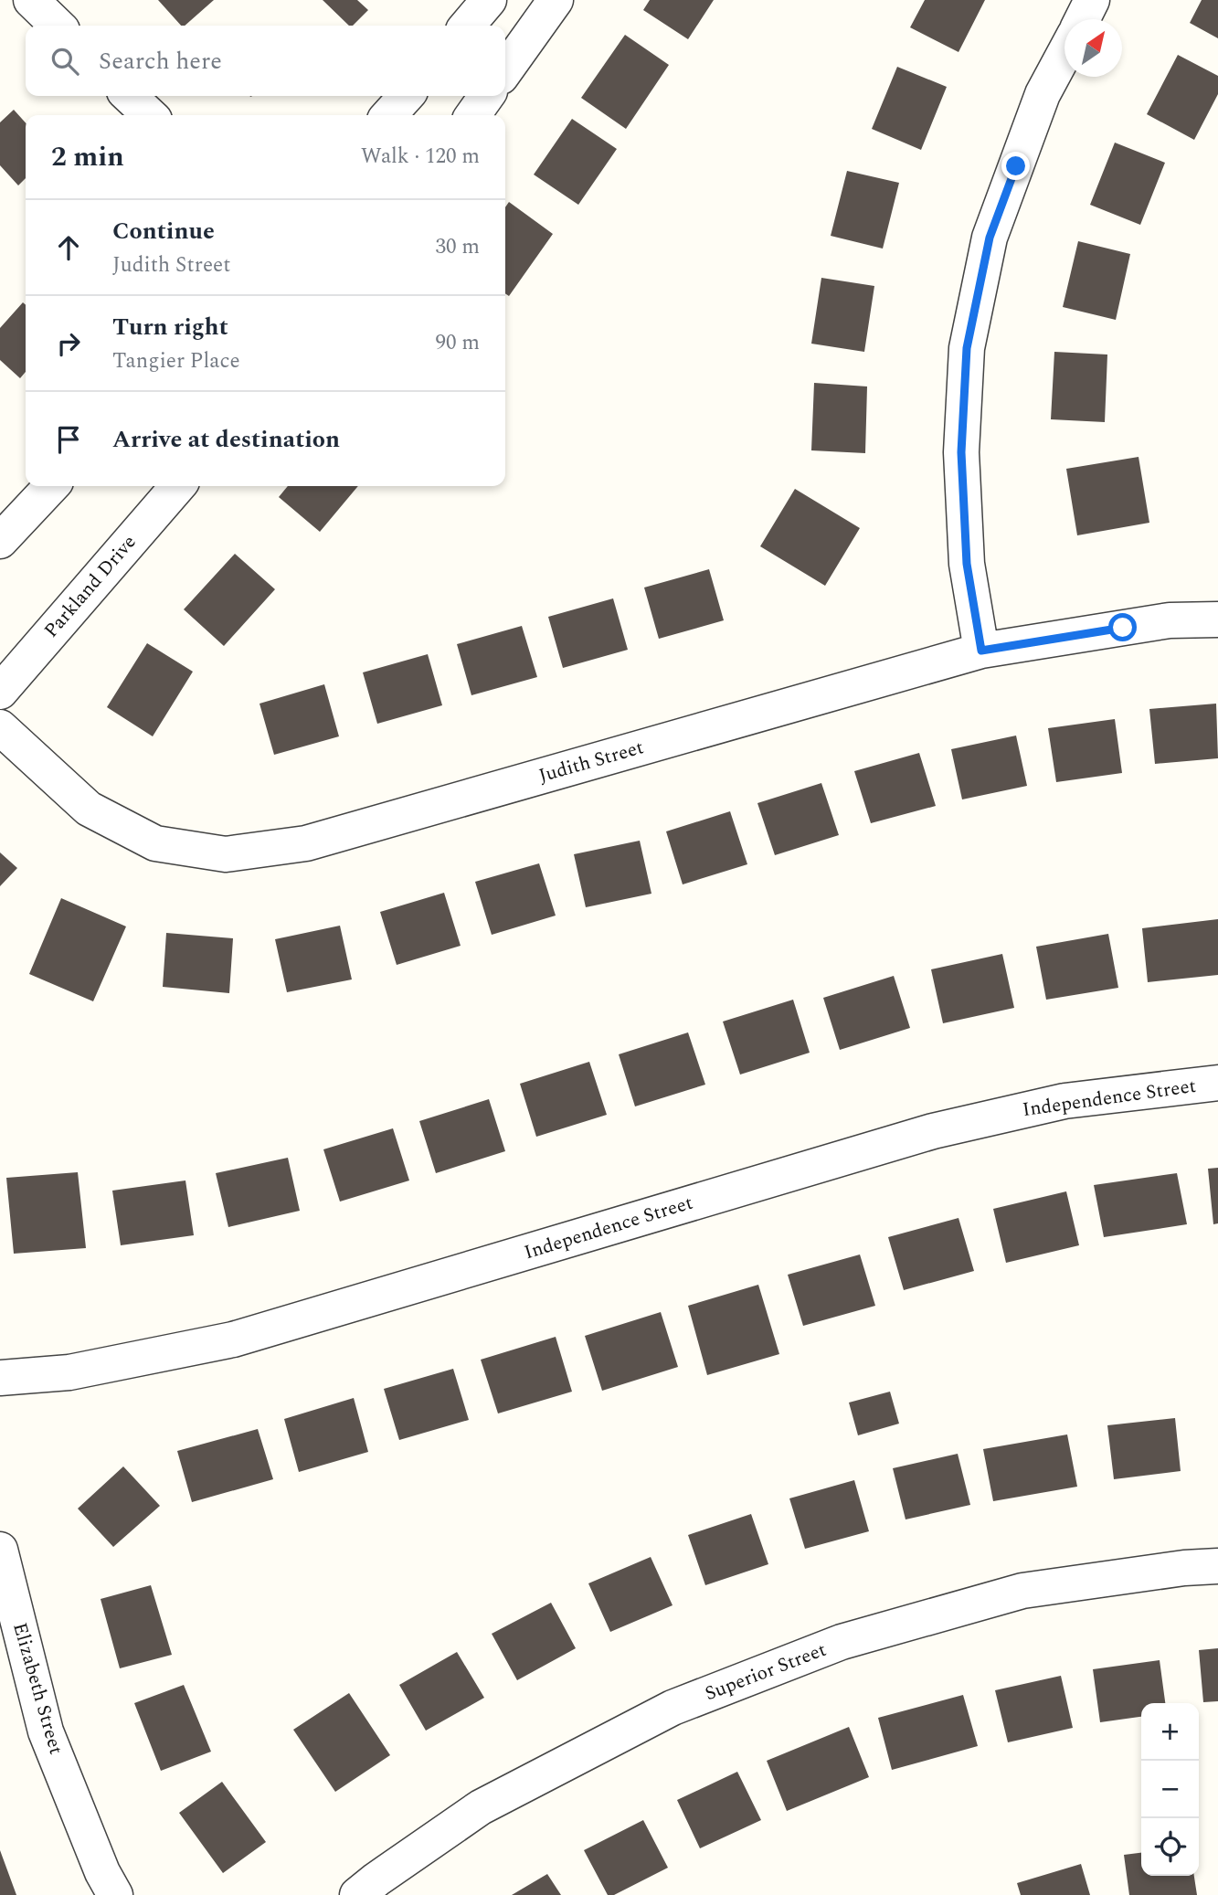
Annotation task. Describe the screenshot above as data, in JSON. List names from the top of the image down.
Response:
{
  "streets": {
    "street": [
      "Parkland Drive",
      "Judith Street",
      "Independence Street",
      "Superior Street",
      "Elizabeth Street"
    ]
  },
  "north": "top right",
  "page": {
    "search": "Search here",
    "heading": ["2 min", "Walk · 120 m"],
    "list": [
      ["Continue", "Judith Street", "30 m"],
      ["Turn right", "Tangier Place", "90 m"],
      "Arrive at destination"
    ],
    "map_buttons": ["+", "−"]
  }
}
